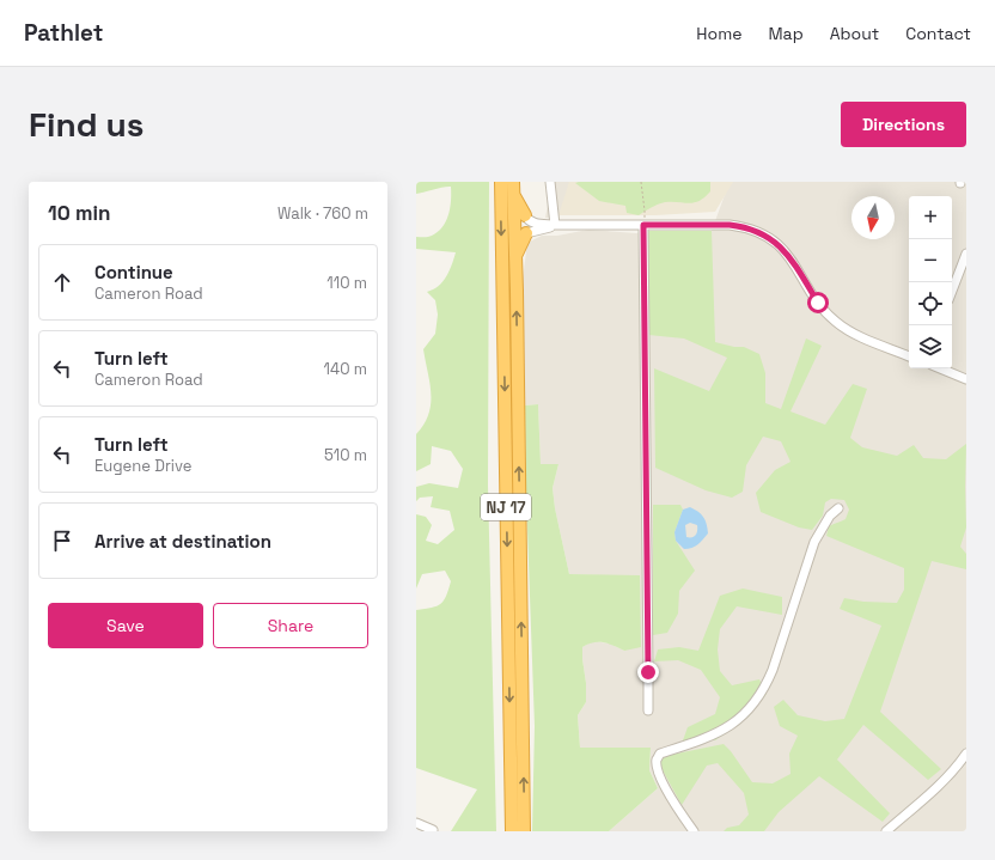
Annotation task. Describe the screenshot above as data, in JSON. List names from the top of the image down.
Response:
{
  "streets": {
    "highway": ["NJ 17"]
  },
  "north": "bottom",
  "page": {
    "header": "Pathlet",
    "nav": [
      "Home",
      "Map",
      "About",
      "Contact"
    ],
    "buttons": [
      "Directions",
      ["Save", "Share"]
    ],
    "title": "Find us",
    "heading": ["10 min", "Walk · 760 m"],
    "map_buttons": ["+", "−"],
    "list": [
      ["Continue", "Cameron Road", "110 m"],
      ["Turn left", "Cameron Road", "140 m"],
      ["Turn left", "Eugene Drive", "510 m"],
      "Arrive at destination"
    ]
  }
}
